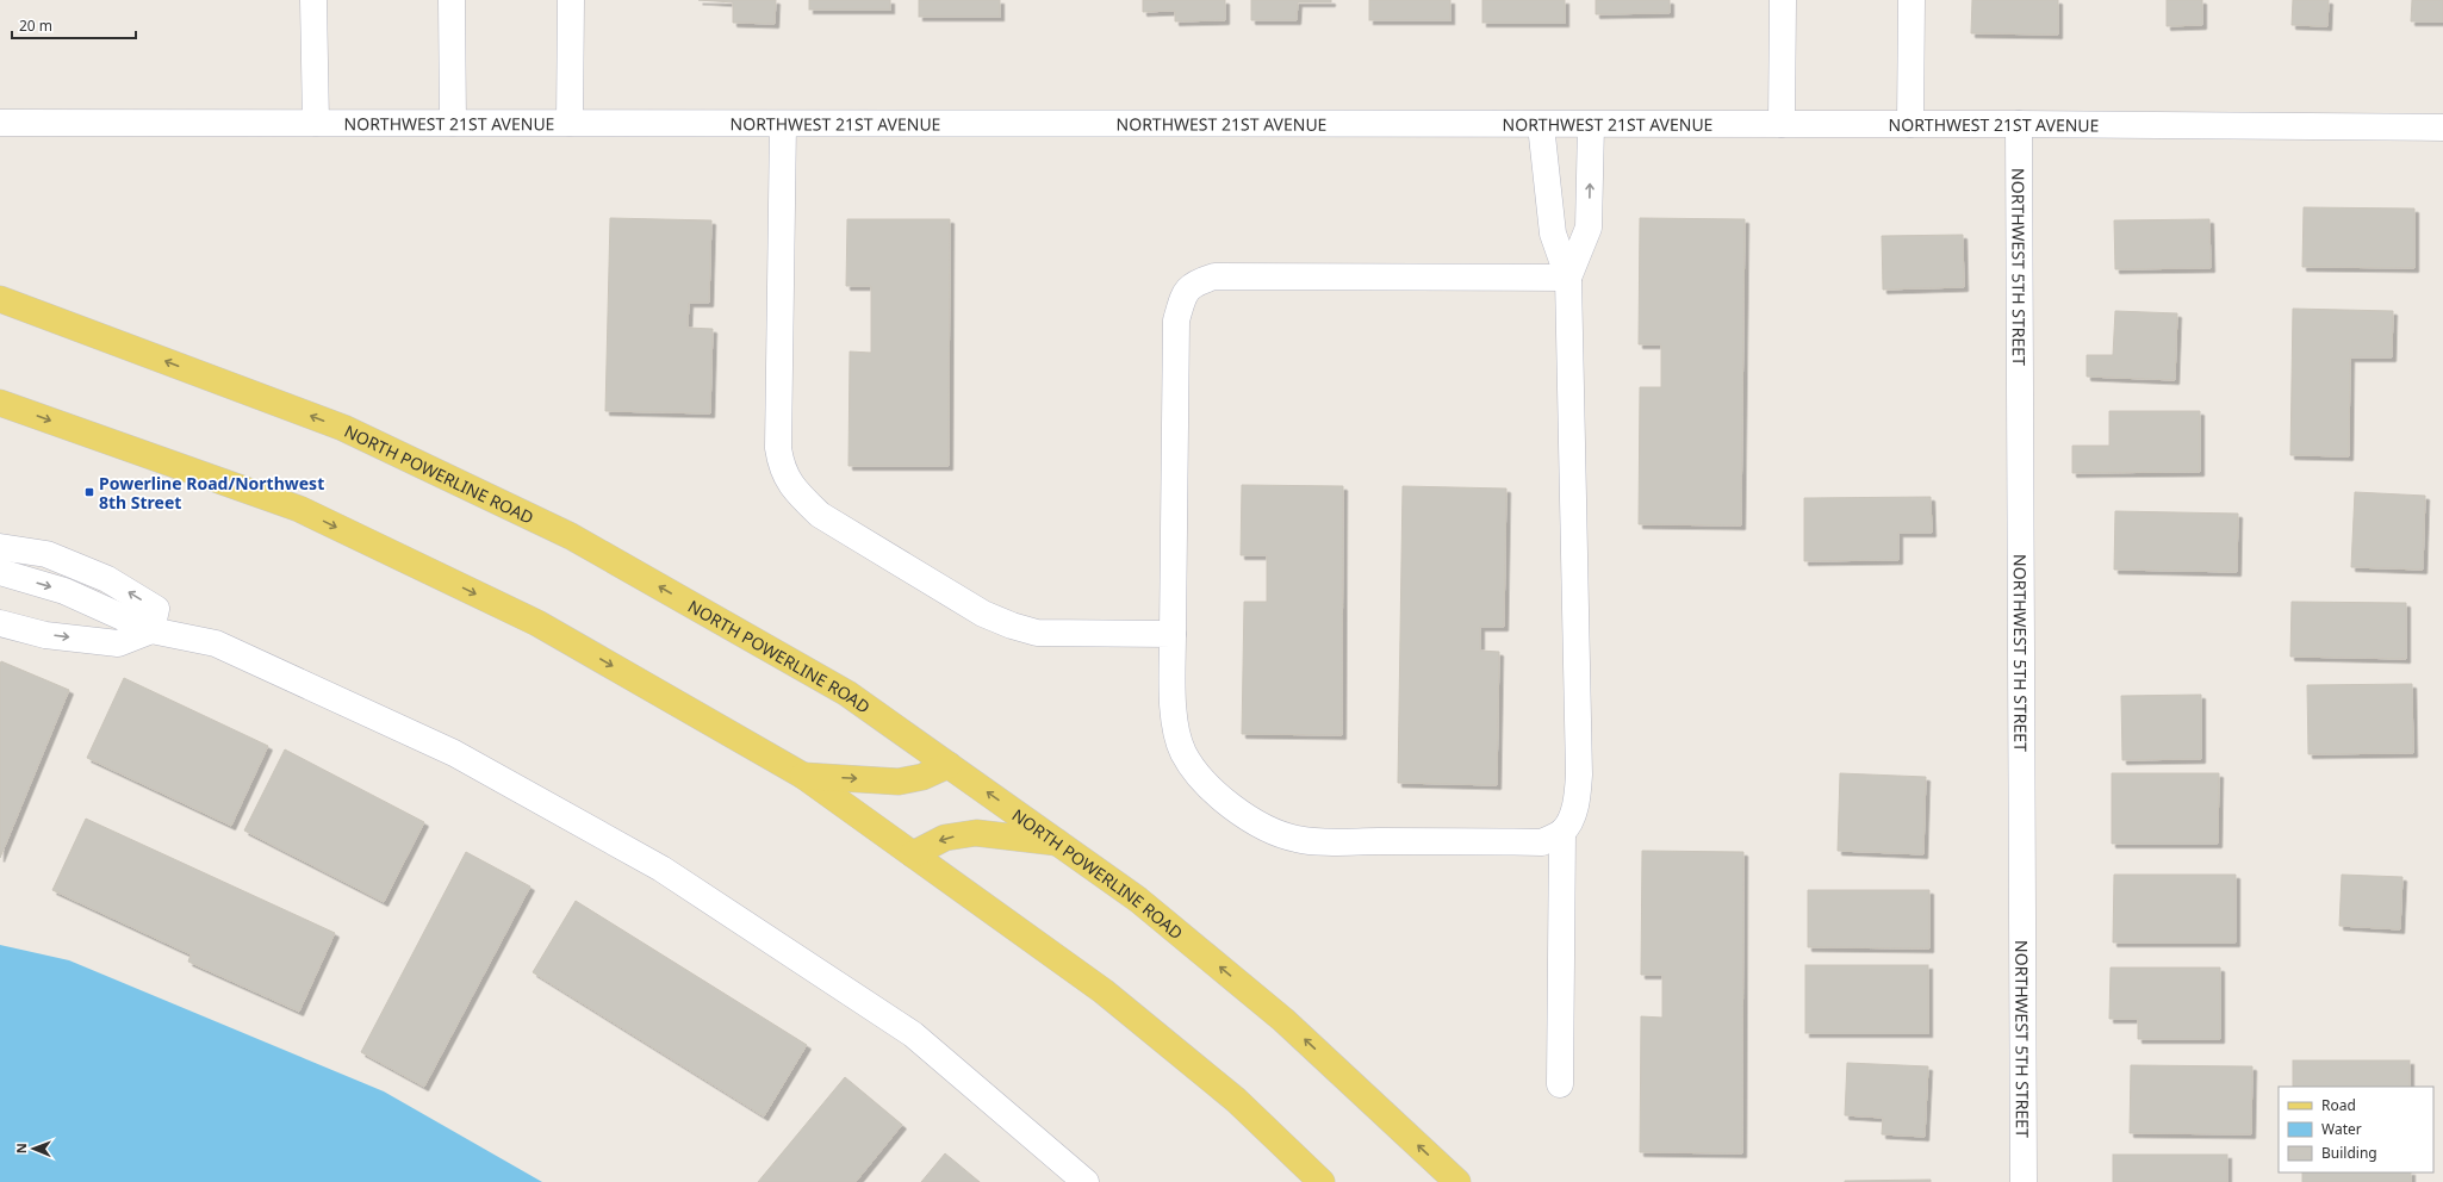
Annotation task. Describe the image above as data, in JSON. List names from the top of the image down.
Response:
{
  "streets": {
    "main road": ["NORTH POWERLINE ROAD"],
    "street": ["NORTHWEST 21ST AVENUE", "NORTHWEST 5TH STREET"]
  },
  "crossings": [
    ["NORTHWEST 21ST AVENUE", "NORTHWEST 5TH STREET"]
  ],
  "places": {
    "transit": ["Powerline Road/Northwest 8th Street"]
  },
  "legend": ["Road", "Water", "Building"],
  "scale_bar": "20 m",
  "north": "left"
}
